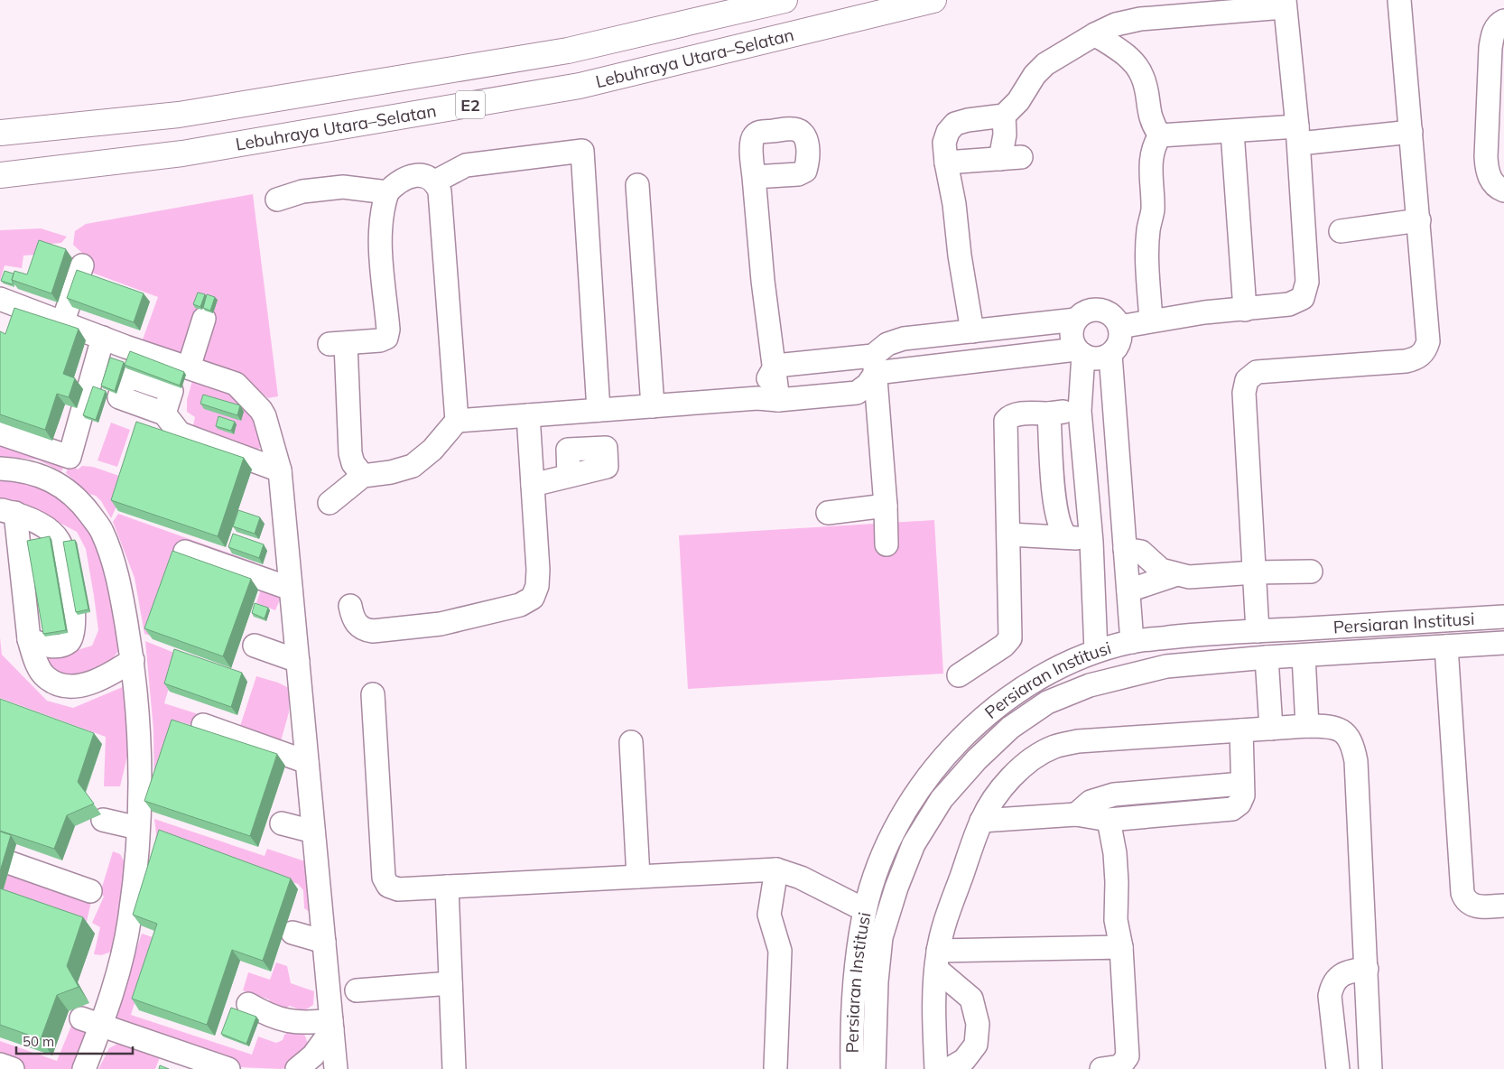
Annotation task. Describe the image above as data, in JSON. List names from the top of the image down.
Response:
{
  "streets": {
    "highway": ["Lebuhraya Utara–Selatan", "E2"],
    "street": ["Persiaran Institusi"]
  },
  "scale_bar": "50 m"
}
